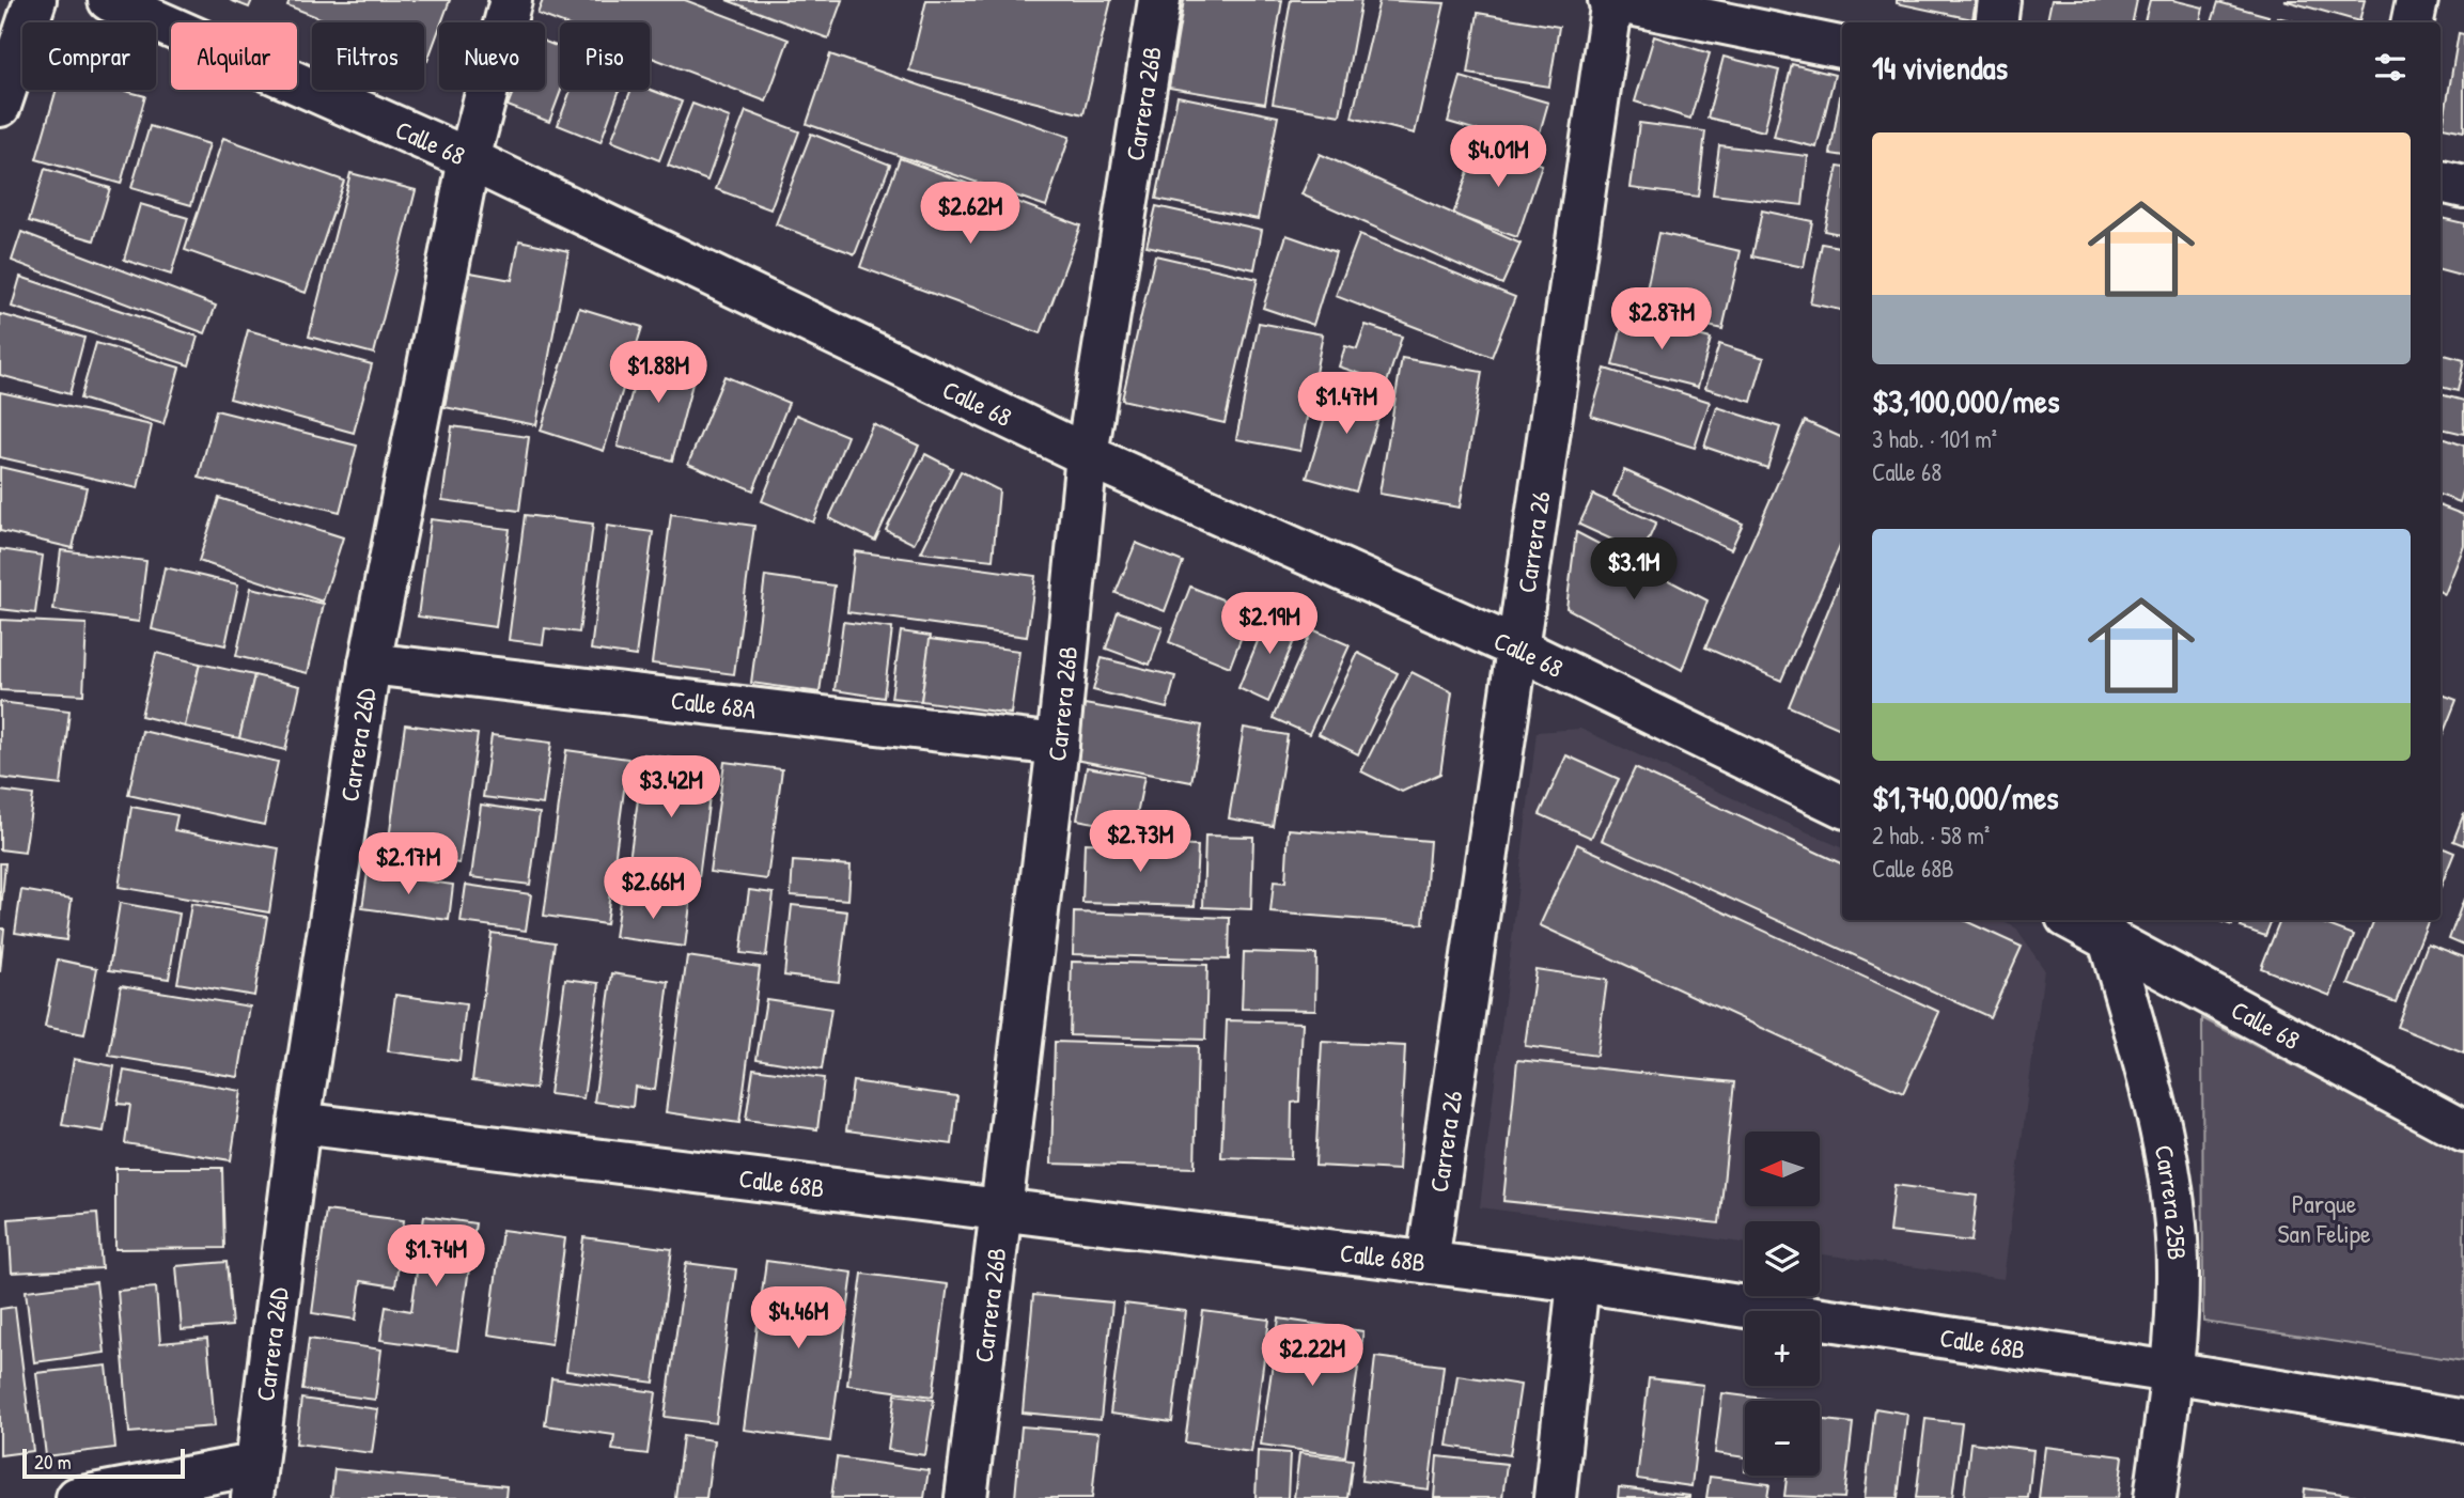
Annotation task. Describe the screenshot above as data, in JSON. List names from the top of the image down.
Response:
{
  "streets": {
    "street": [
      "Carrera 26B",
      "Calle 68",
      "Carrera 26",
      "Calle 68A",
      "Carrera 26D",
      "Calle 68B",
      "Carrera 25B"
    ]
  },
  "crossings": [
    ["Carrera 26B", "Calle 68"],
    ["Carrera 26B", "Calle 68A"],
    ["Carrera 26B", "Calle 68B"],
    ["Calle 68", "Carrera 26"],
    ["Calle 68", "Carrera 26D"],
    ["Calle 68", "Carrera 25B"],
    ["Carrera 26", "Calle 68B"],
    ["Calle 68A", "Carrera 26D"],
    ["Carrera 26D", "Calle 68B"],
    ["Calle 68B", "Carrera 25B"]
  ],
  "parks": ["Parque San Felipe"],
  "scale_bar": "20 m",
  "north": "left",
  "page": {
    "chip": [
      "Comprar",
      "Alquilar",
      "Filtros",
      "Nuevo",
      "Piso"
    ],
    "heading": "14 viviendas",
    "list": [
      {
        "name": "$3,100,000/mes",
        "note": "3 hab. · 101 m² · Calle 68"
      },
      {
        "name": "$1,740,000/mes",
        "note": "2 hab. · 58 m² · Calle 68B"
      }
    ],
    "price": [
      "$4.01M",
      "$2.62M",
      "$2.87M",
      "$1.88M",
      "$1.47M",
      "$3.1M",
      "$2.19M",
      "$3.42M",
      "$2.73M",
      "$2.17M",
      "$2.66M",
      "$1.74M",
      "$4.46M",
      "$2.22M"
    ],
    "map_buttons": ["+", "−"],
    "scale": "20 m"
  }
}
